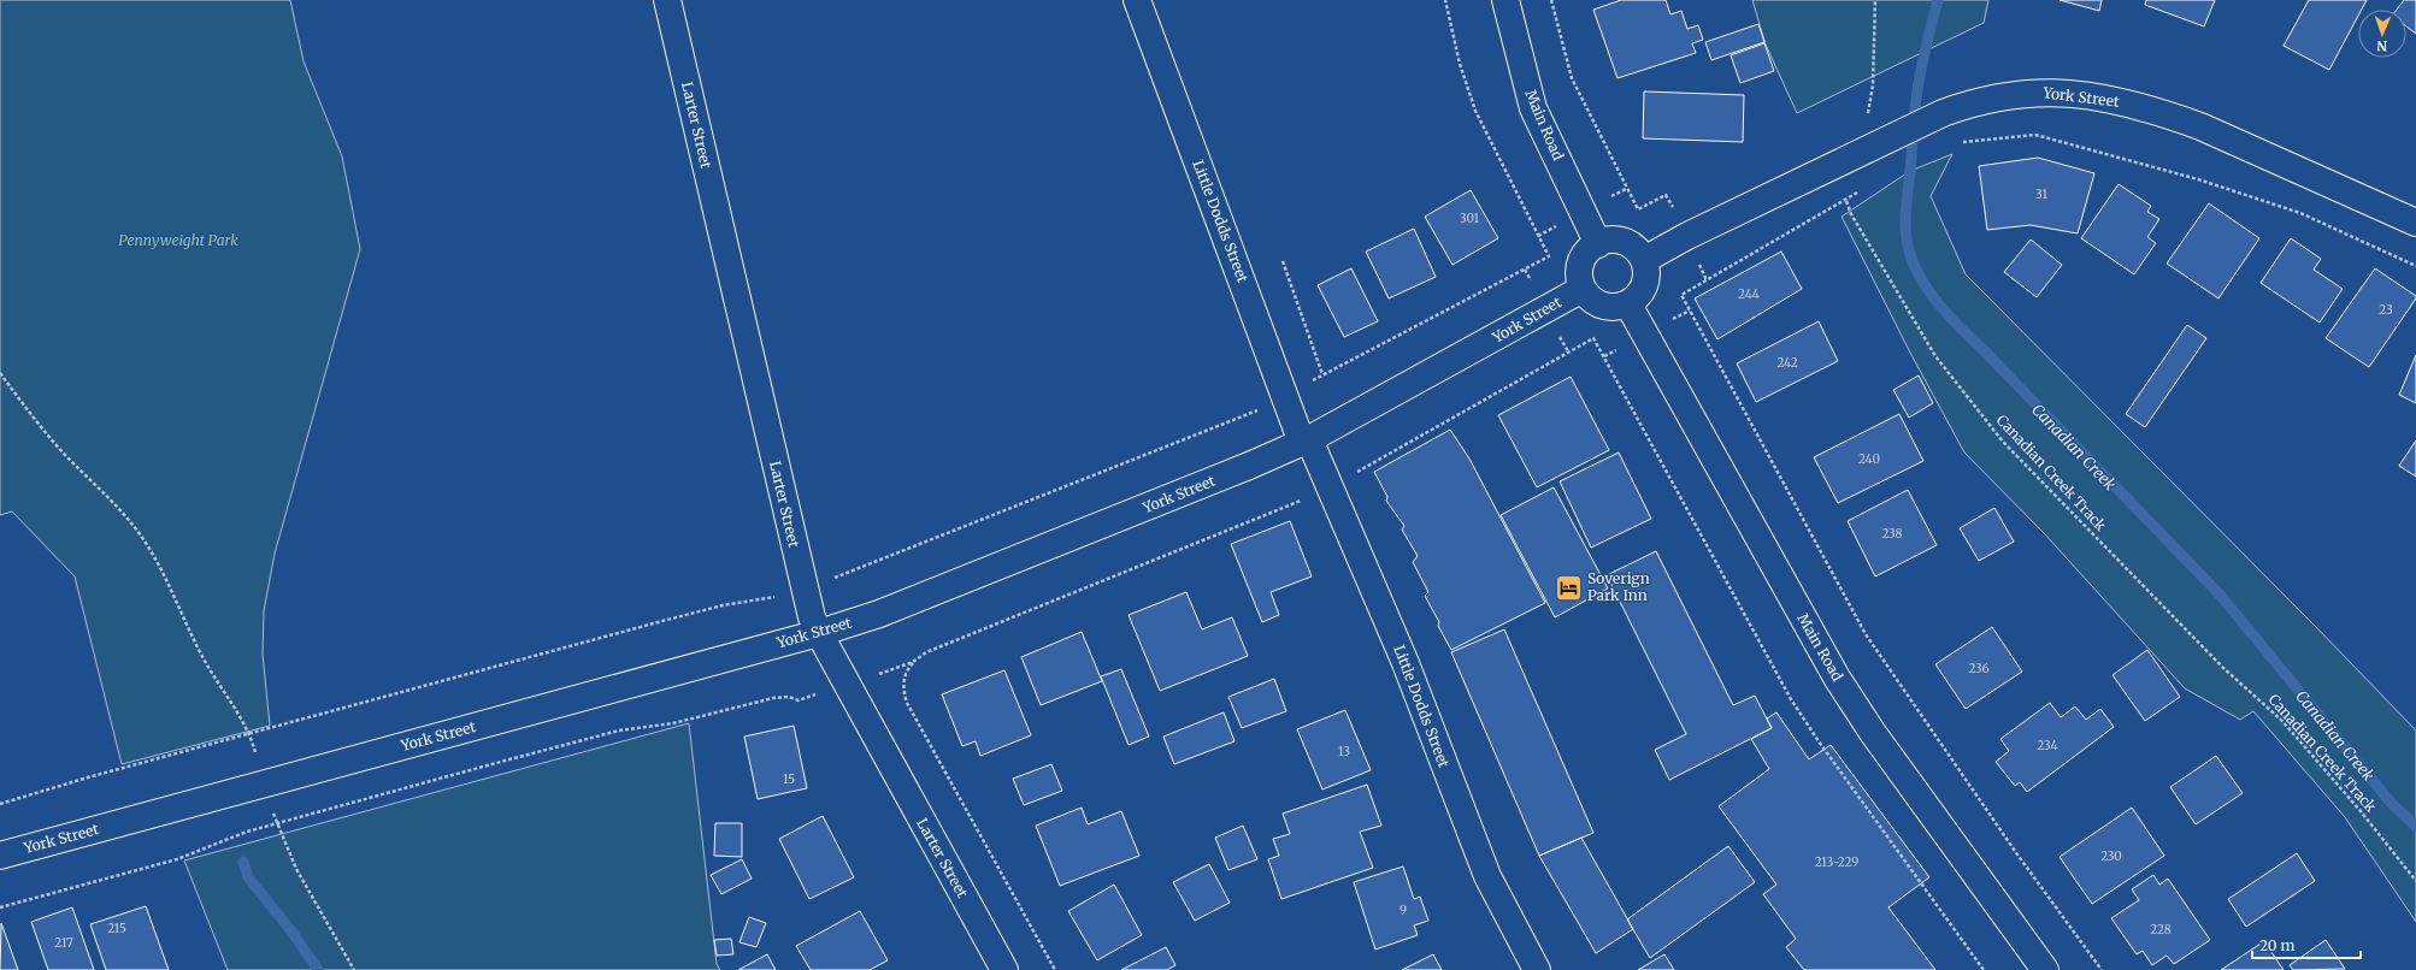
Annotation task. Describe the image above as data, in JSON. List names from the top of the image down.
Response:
{
  "streets": {
    "street": [
      "York Street",
      "Larter Street",
      "Main Road",
      "Little Dodds Street"
    ],
    "path": ["Canadian Creek Track"]
  },
  "crossings": [
    ["York Street", "Larter Street"],
    ["York Street", "Main Road"],
    ["York Street", "Little Dodds Street"],
    ["York Street", "Canadian Creek Track"]
  ],
  "water": ["Canadian Creek"],
  "parks": ["Pennyweight Park"],
  "places": {
    "hotel": ["Soverign Park Inn"]
  },
  "house_numbers": [
    "31",
    "301",
    "244",
    "23",
    "242",
    "240",
    "238",
    "236",
    "234",
    "13",
    "15",
    "230",
    "213-229",
    "9",
    "215",
    "228",
    "217"
  ],
  "scale_bar": "20 m",
  "north": "bottom"
}
